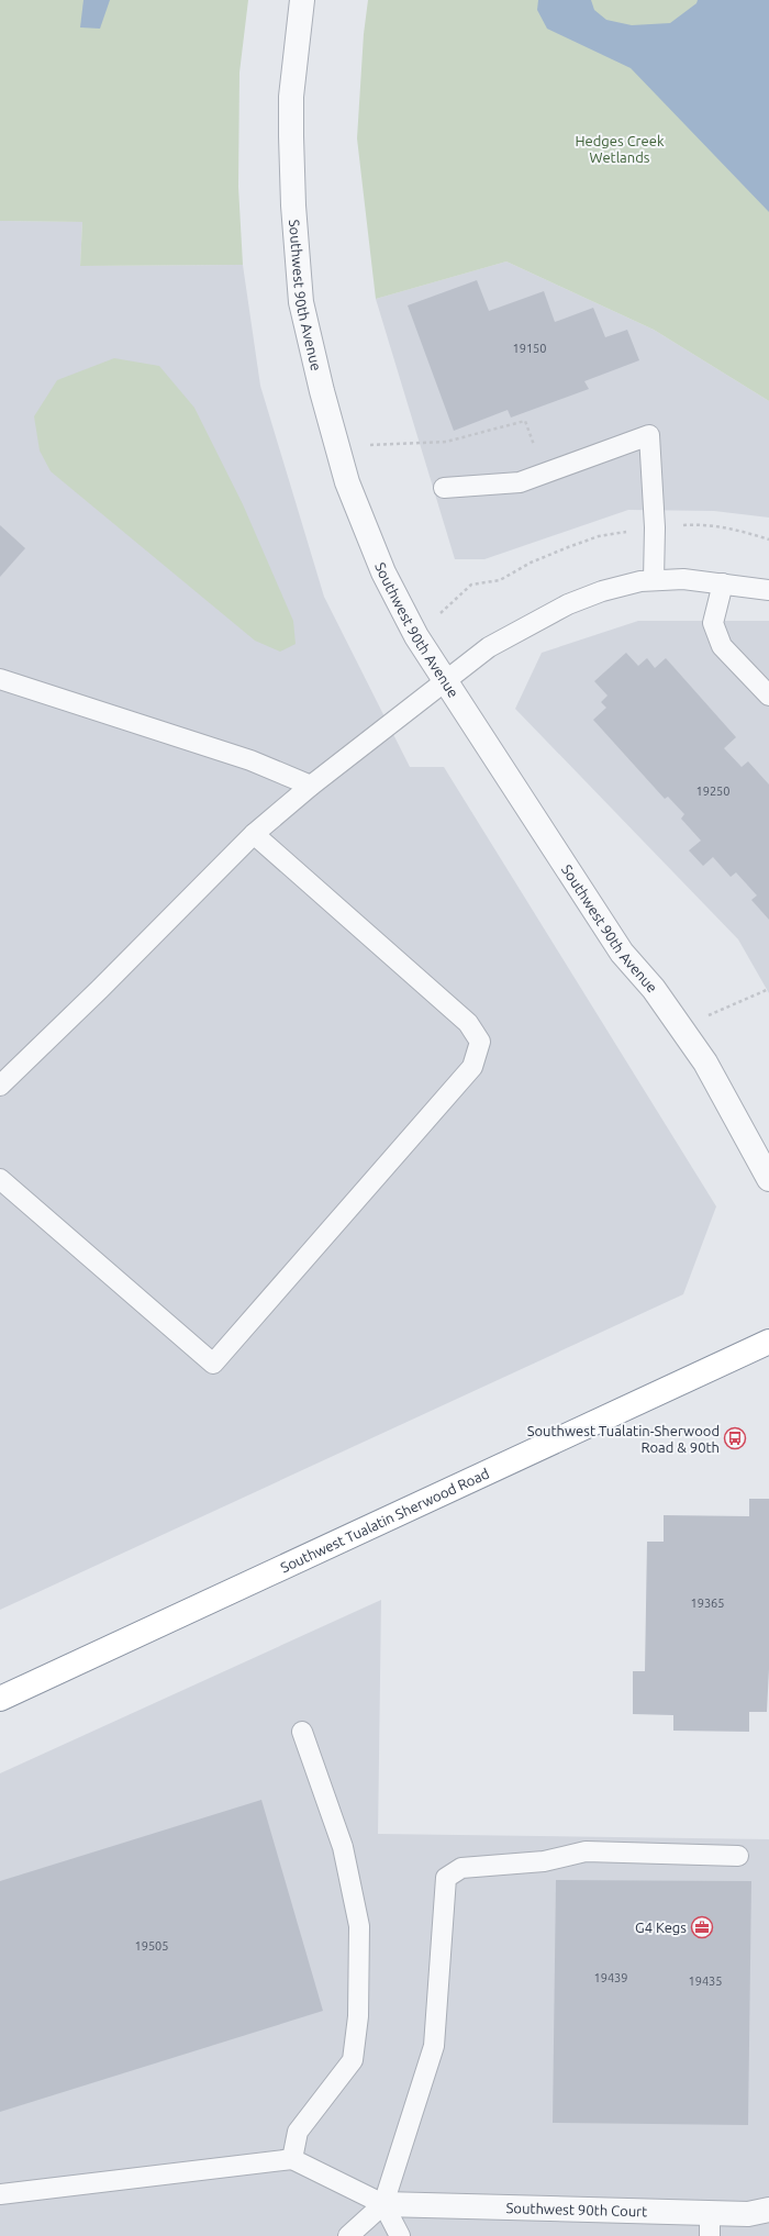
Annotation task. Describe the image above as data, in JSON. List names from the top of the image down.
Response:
{
  "streets": {
    "highway": ["Southwest Tualatin Sherwood Road"],
    "street": ["Southwest 90th Avenue", "Southwest 90th Court"]
  },
  "parks": ["Hedges Creek Wetlands"],
  "places": {
    "bus stop": ["Southwest Tualatin-Sherwood Road & 90th"],
    "office": ["G4 Kegs"]
  },
  "house_numbers": [
    "19150",
    "19250",
    "19365",
    "19505",
    "19439",
    "19435"
  ]
}
